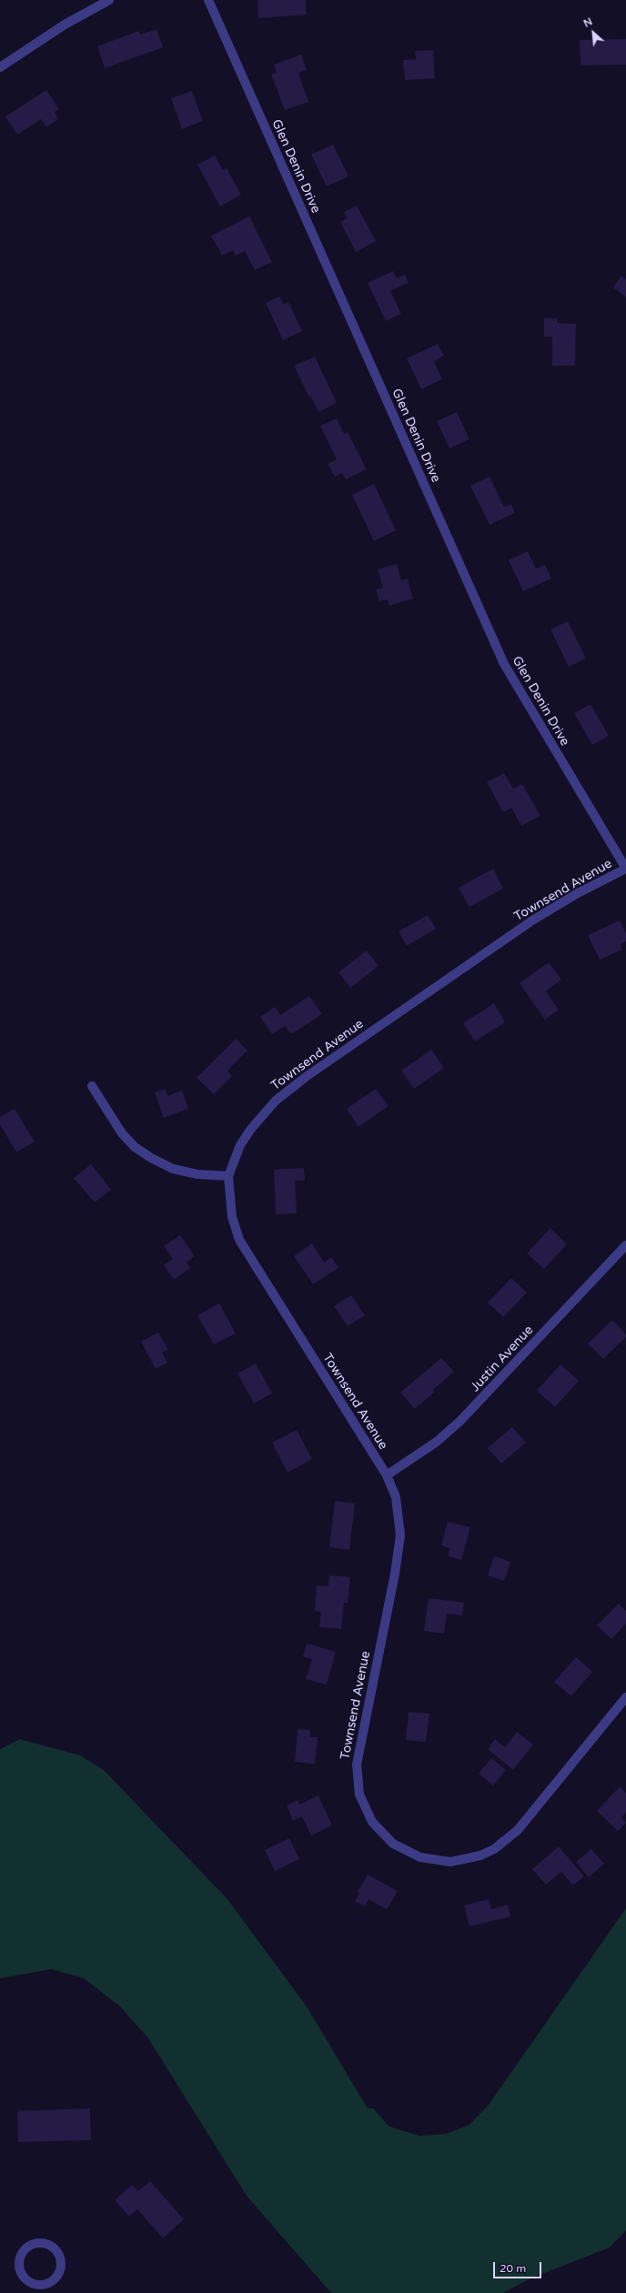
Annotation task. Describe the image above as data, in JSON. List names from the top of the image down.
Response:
{
  "streets": {
    "street": ["Glen Denin Drive", "Townsend Avenue", "Justin Avenue"]
  },
  "crossings": [
    ["Glen Denin Drive", "Townsend Avenue"],
    ["Townsend Avenue", "Justin Avenue"]
  ],
  "scale_bar": "20 m",
  "north": "top left"
}
